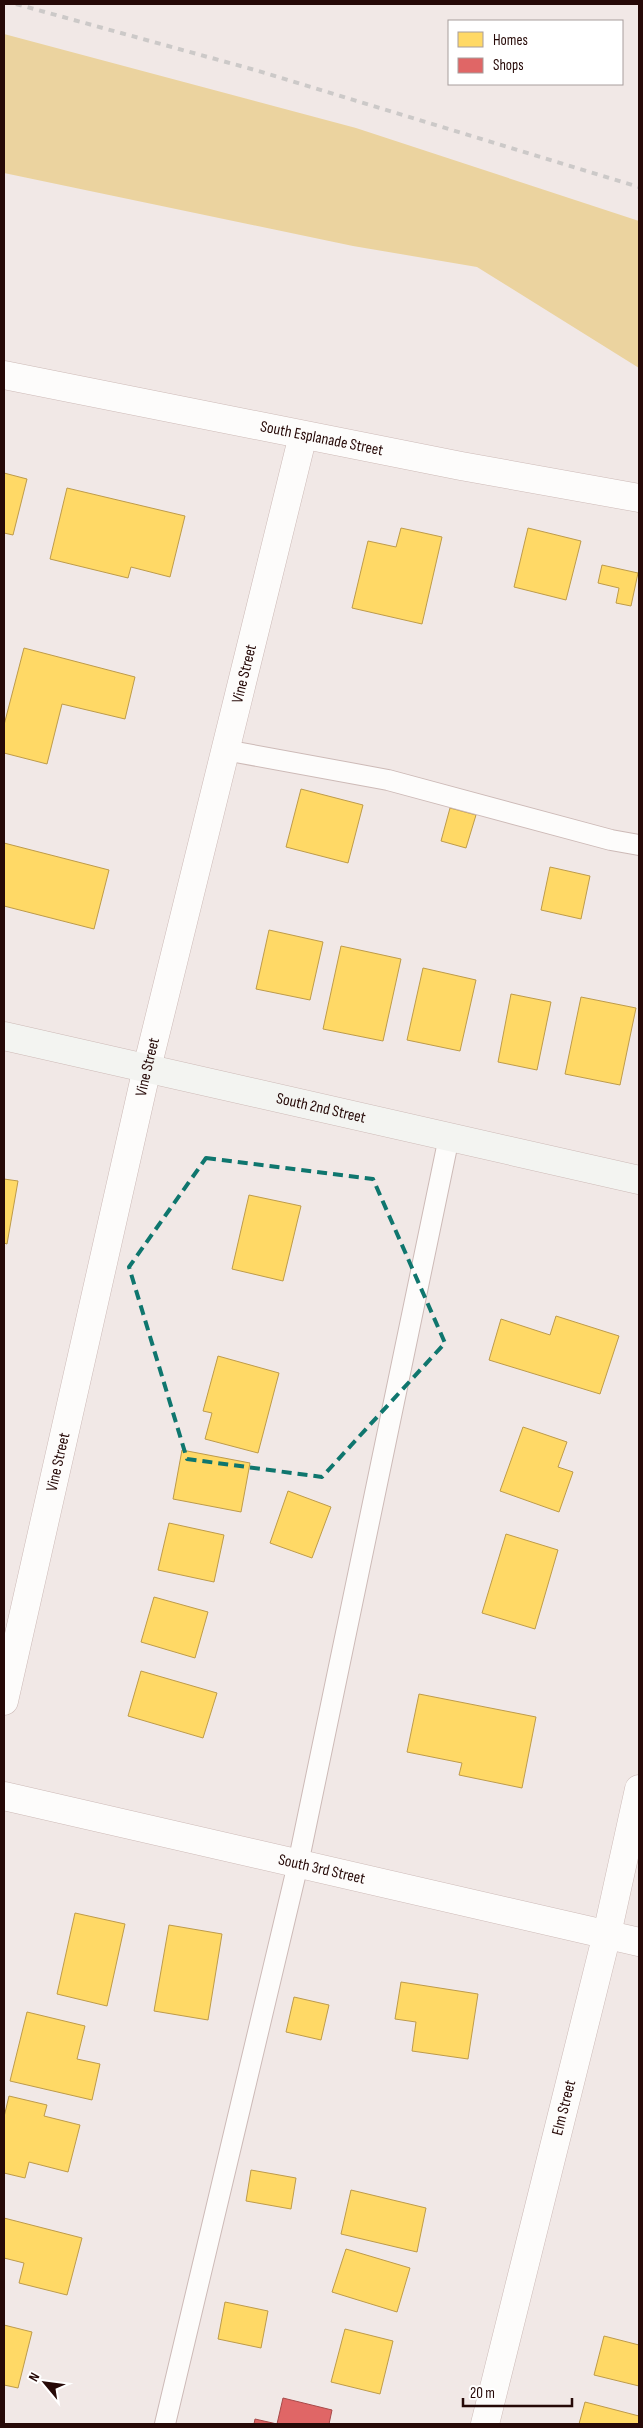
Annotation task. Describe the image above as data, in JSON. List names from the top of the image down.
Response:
{
  "streets": {
    "street": [
      "South Esplanade Street",
      "Vine Street",
      "South 2nd Street",
      "South 3rd Street",
      "Elm Street"
    ]
  },
  "crossings": [
    ["South Esplanade Street", "Vine Street"],
    ["Vine Street", "South 2nd Street"],
    ["South 3rd Street", "Elm Street"]
  ],
  "legend": ["Homes", "Shops"],
  "scale_bar": "20 m",
  "north": "top left"
}
